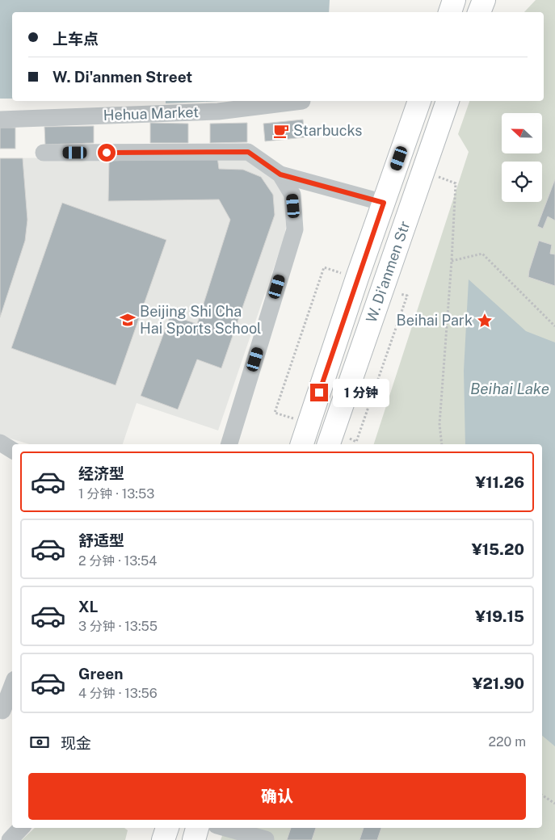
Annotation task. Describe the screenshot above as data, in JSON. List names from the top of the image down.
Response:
{
  "streets": {
    "main road": ["W. Di'anmen Str"],
    "street": ["Hehua Market"]
  },
  "water": ["Beihai Lake"],
  "places": {
    "cafe": ["Starbucks"],
    "school or university": ["Beijing Shi Cha Hai Sports School"],
    "place": ["Beihai Park"]
  },
  "north": "left",
  "page": {
    "banner": ["上车点", "W. Di'anmen Street"],
    "bubble": "1 分钟",
    "list": [
      {
        "name": "经济型",
        "note": "1 分钟 · 13:53",
        "value": "¥11.26"
      },
      {
        "name": "舒适型",
        "note": "2 分钟 · 13:54",
        "value": "¥15.20"
      },
      {
        "name": "XL",
        "note": "3 分钟 · 13:55",
        "value": "¥19.15"
      },
      {
        "name": "Green",
        "note": "4 分钟 · 13:56",
        "value": "¥21.90"
      }
    ],
    "pay": ["现金", "220 m"],
    "buttons": "确认"
  }
}
